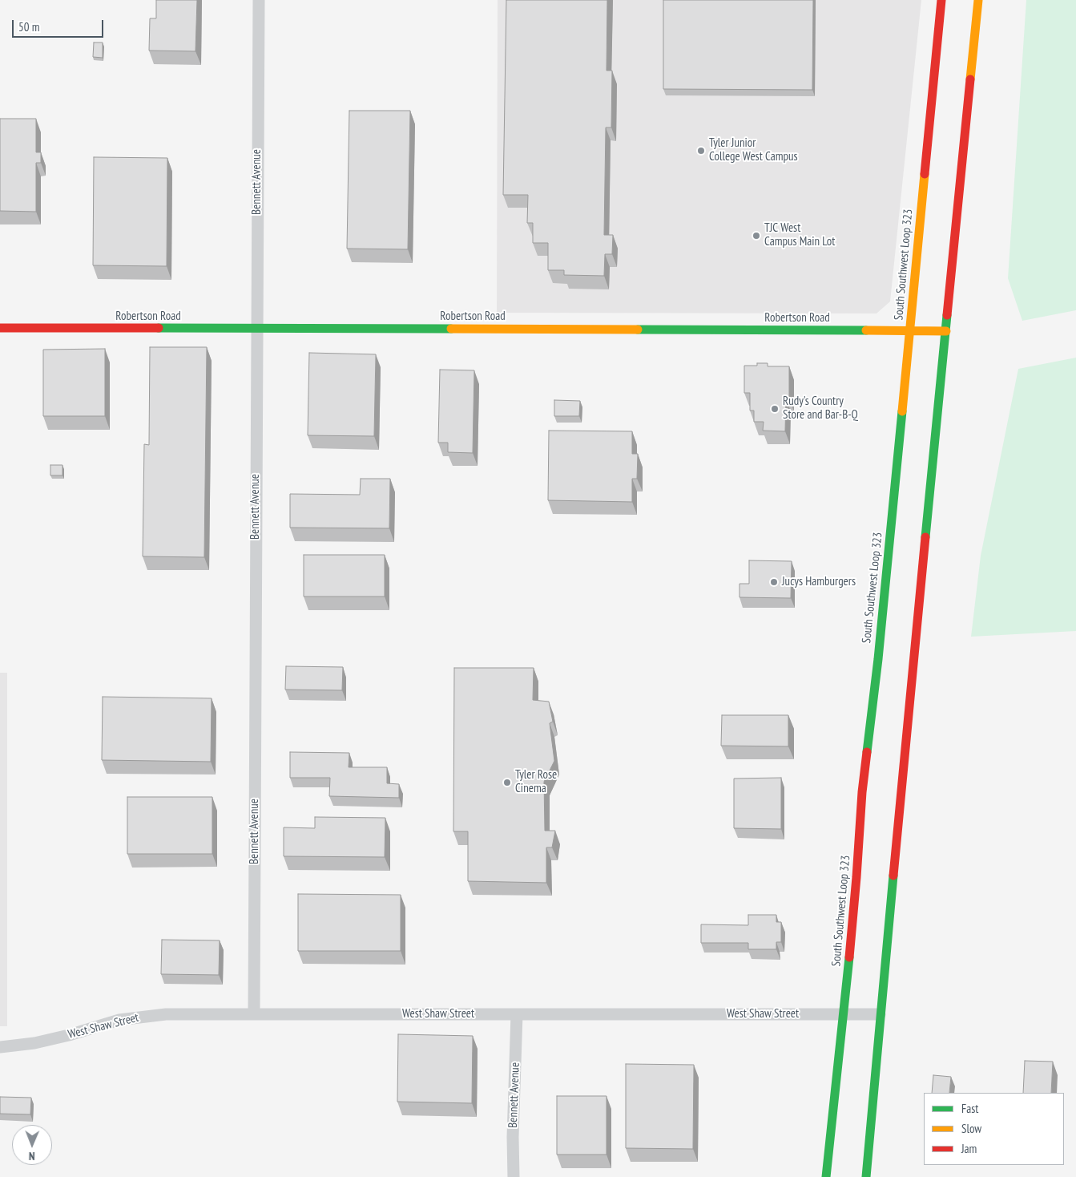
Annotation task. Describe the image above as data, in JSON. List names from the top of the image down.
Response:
{
  "streets": {
    "main road": ["South Southwest Loop 323", "Robertson Road"],
    "street": ["Bennett Avenue", "West Shaw Street"]
  },
  "crossings": [
    ["Bennett Avenue", "Robertson Road"],
    ["Bennett Avenue", "West Shaw Street"],
    ["South Southwest Loop 323", "Robertson Road"],
    ["South Southwest Loop 323", "West Shaw Street"]
  ],
  "places": [
    "Tyler Junior College West Campus",
    "TJC West Campus Main Lot",
    "Rudy's Country Store and Bar-B-Q",
    "Jucys Hamburgers",
    "Tyler Rose Cinema"
  ],
  "legend": ["Fast", "Slow", "Jam"],
  "scale_bar": "50 m",
  "north": "bottom"
}
